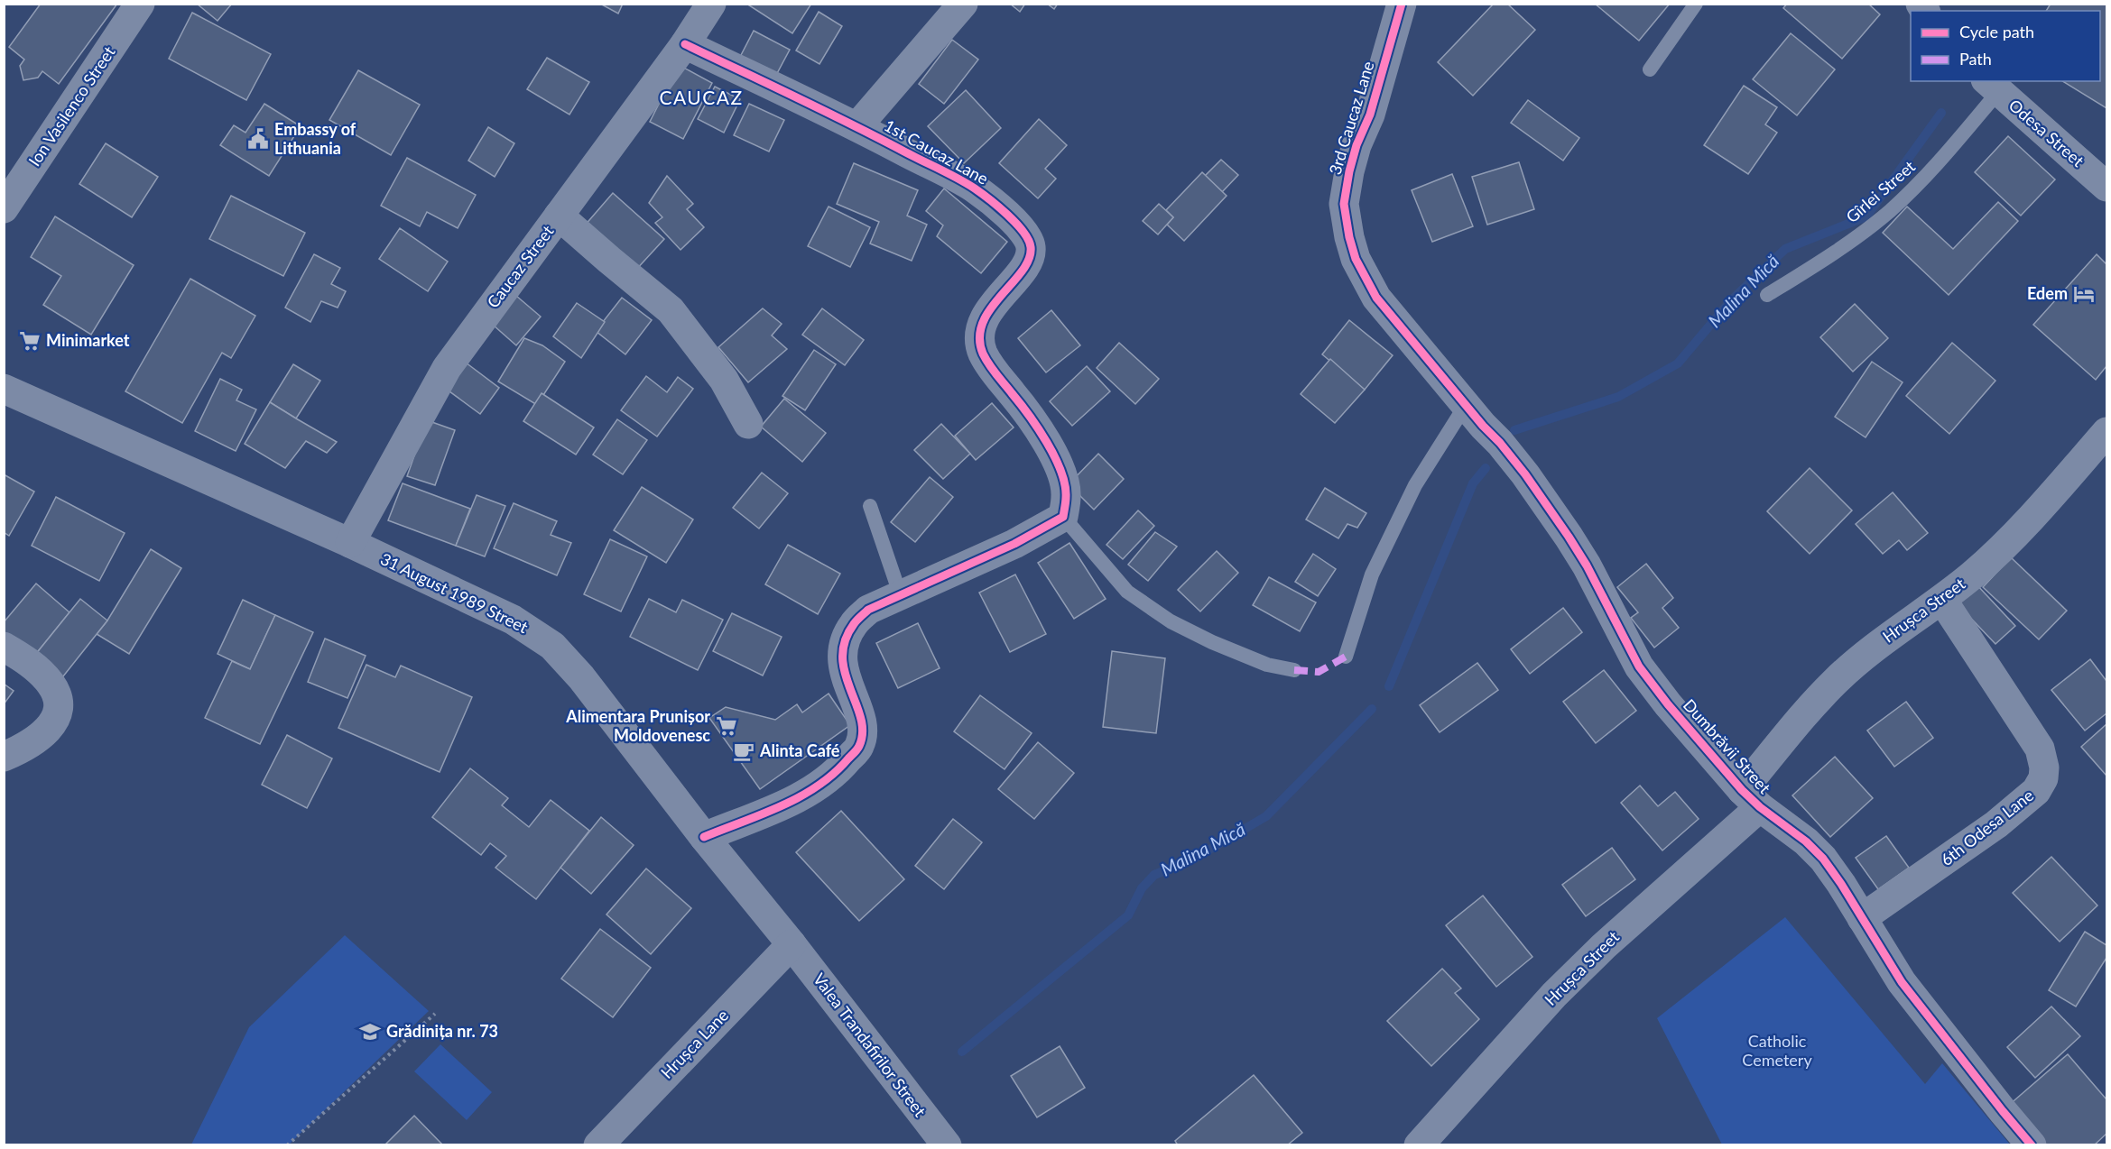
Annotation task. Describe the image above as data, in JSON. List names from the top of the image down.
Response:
{
  "streets": {
    "street": [
      "Ion Vasilenco Street",
      "3rd Caucaz Lane",
      "Odesa Street",
      "1st Caucaz Lane",
      "Caucaz Street",
      "31 August 1989 Street",
      "Hrușca Street",
      "Dumbrăvii Street",
      "6th Odesa Lane",
      "Hrușca Lane",
      "Valea Trandafirilor Street"
    ],
    "lane": ["Gîrlei Street"]
  },
  "crossings": [
    ["3rd Caucaz Lane", "Dumbrăvii Street"],
    ["Odesa Street", "Gîrlei Street"],
    ["1st Caucaz Lane", "Caucaz Street"],
    ["Caucaz Street", "31 August 1989 Street"],
    ["31 August 1989 Street", "Hrușca Lane"],
    ["31 August 1989 Street", "Valea Trandafirilor Street"],
    ["Hrușca Street", "Dumbrăvii Street"],
    ["Hrușca Street", "6th Odesa Lane"],
    ["Dumbrăvii Street", "6th Odesa Lane"],
    ["Hrușca Lane", "Valea Trandafirilor Street"]
  ],
  "districts": ["CAUCAZ"],
  "water": ["Malina Mică"],
  "parks": ["Catholic Cemetery"],
  "places": {
    "public building": ["Embassy of Lithuania"],
    "hotel": ["Edem"],
    "supermarket": ["Minimarket", "Alimentara Prunișor Moldovenesc"],
    "cafe": ["Alinta Café"],
    "school or university": ["Grădinița nr. 73"]
  },
  "legend": ["Cycle path", "Path"]
}
